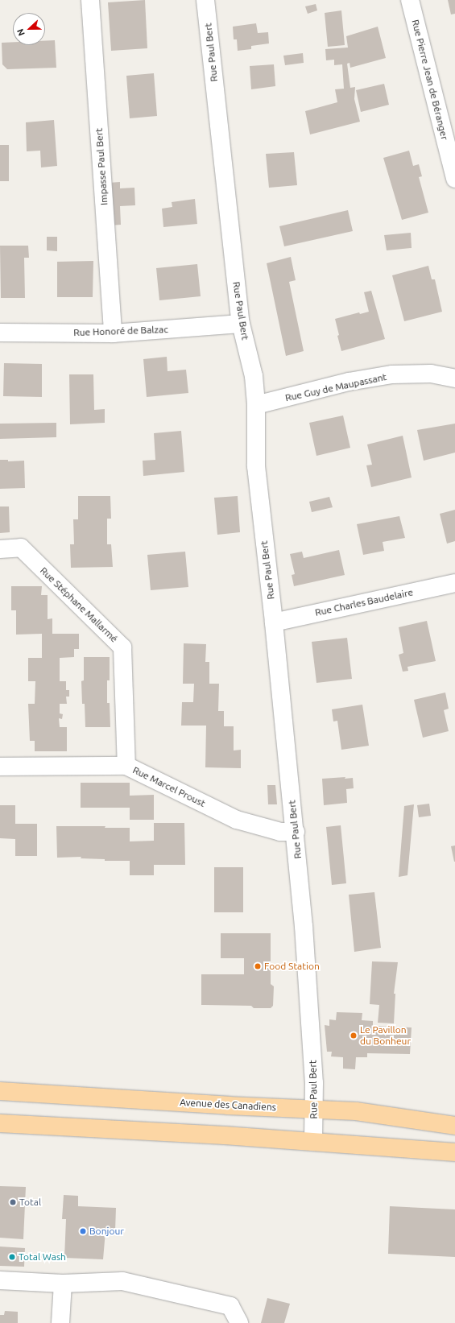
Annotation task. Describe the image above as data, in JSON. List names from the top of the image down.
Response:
{
  "streets": {
    "main road": ["Avenue des Canadiens"],
    "street": [
      "Rue Paul Bert",
      "Rue Pierre Jean de Béranger",
      "Impasse Paul Bert",
      "Rue Honoré de Balzac",
      "Rue Guy de Maupassant",
      "Rue Charles Baudelaire",
      "Rue Stéphane Mallarmé",
      "Rue Marcel Proust"
    ]
  },
  "crossings": [
    ["Rue Paul Bert", "Rue Honoré de Balzac"],
    ["Rue Paul Bert", "Rue Guy de Maupassant"],
    ["Rue Paul Bert", "Rue Charles Baudelaire"],
    ["Rue Paul Bert", "Rue Marcel Proust"],
    ["Rue Paul Bert", "Avenue des Canadiens"],
    ["Impasse Paul Bert", "Rue Honoré de Balzac"],
    ["Rue Stéphane Mallarmé", "Rue Marcel Proust"]
  ],
  "places": [
    "Food Station",
    "Le Pavillon du Bonheur",
    "Total",
    "Bonjour",
    "Total Wash"
  ],
  "north": "left"
}
